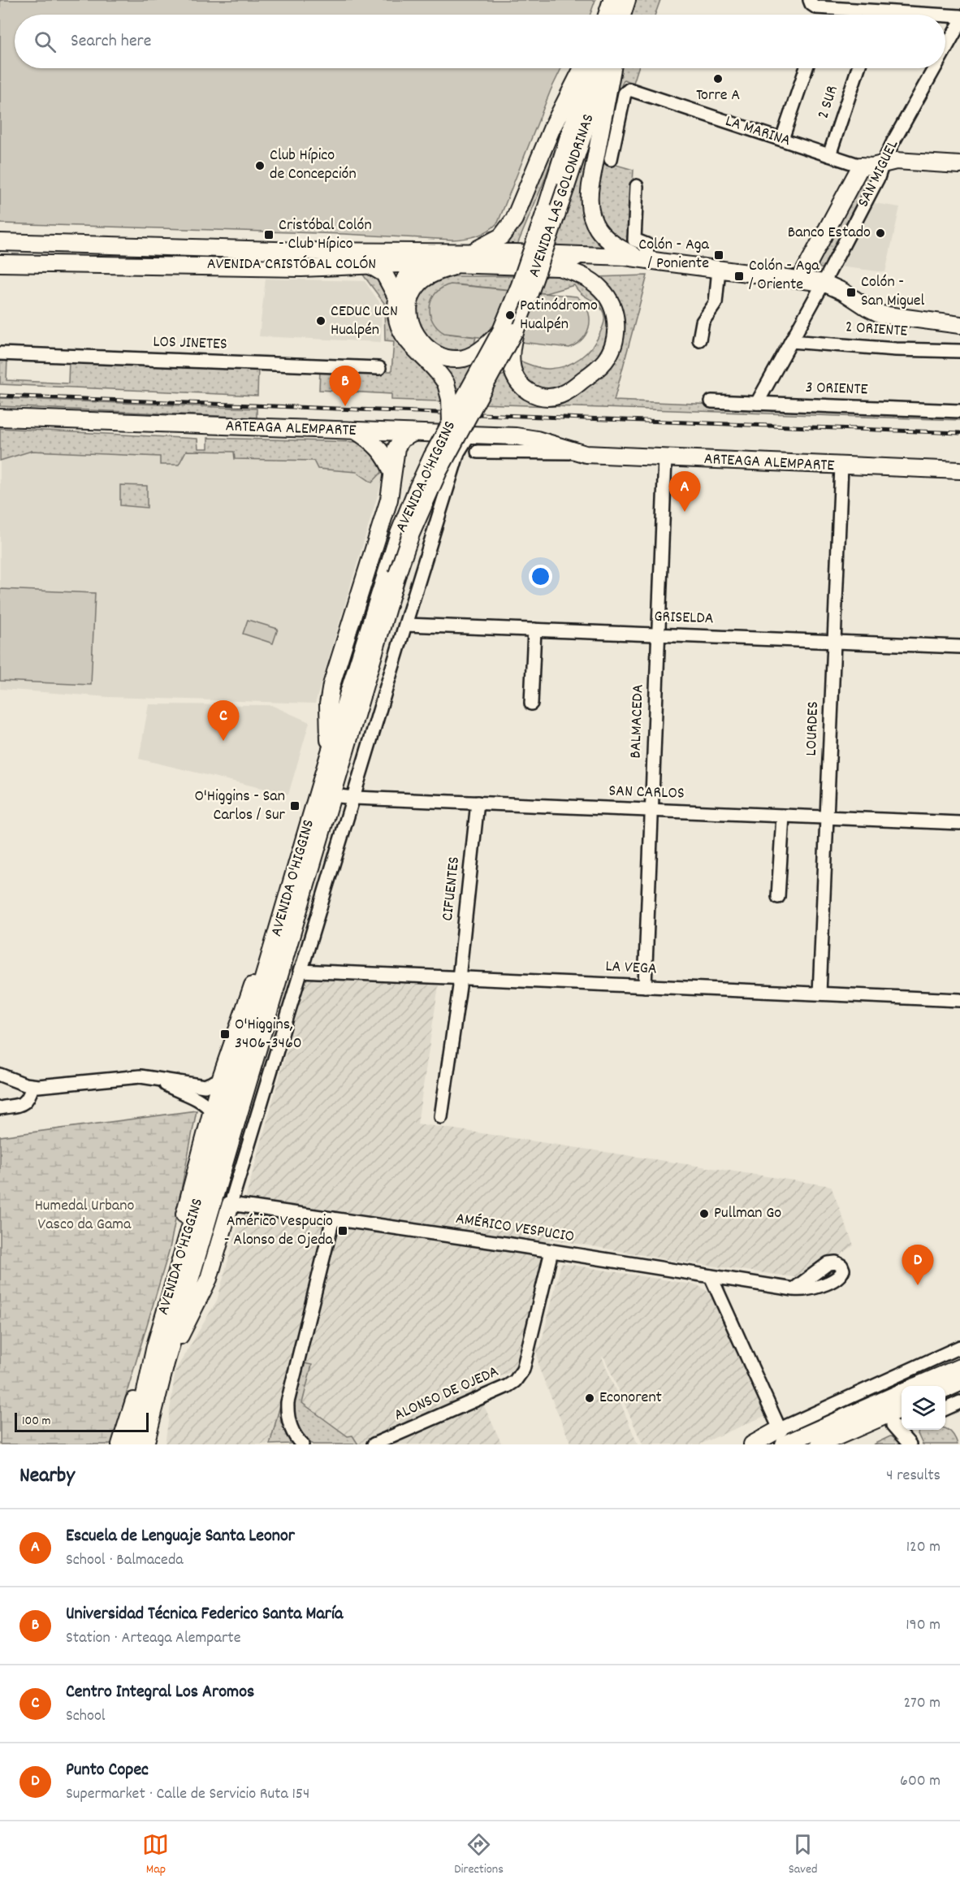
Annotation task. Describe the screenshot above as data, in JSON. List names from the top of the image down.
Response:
{
  "streets": {
    "main road": [
      "LA MARINA",
      "SAN MIGUEL",
      "AVENIDA LAS GOLONDRINAS",
      "AVENIDA CRISTÓBAL COLÓN",
      "ARTEAGA ALEMPARTE",
      "AVENIDA O'HIGGINS"
    ],
    "street": [
      "2 SUR",
      "2 ORIENTE",
      "LOS JINETES",
      "3 ORIENTE",
      "GRISELDA",
      "BALMACEDA",
      "LOURDES",
      "SAN CARLOS",
      "CIFUENTES",
      "LA VEGA",
      "AMÉRICO VESPUCIO",
      "ALONSO DE OJEDA"
    ]
  },
  "crossings": [
    ["2 SUR", "LA MARINA"],
    ["LA MARINA", "SAN MIGUEL"],
    ["SAN MIGUEL", "AVENIDA CRISTÓBAL COLÓN"],
    ["SAN MIGUEL", "2 ORIENTE"],
    ["SAN MIGUEL", "3 ORIENTE"],
    ["AVENIDA LAS GOLONDRINAS", "AVENIDA O'HIGGINS"],
    ["ARTEAGA ALEMPARTE", "AVENIDA O'HIGGINS"],
    ["ARTEAGA ALEMPARTE", "BALMACEDA"],
    ["ARTEAGA ALEMPARTE", "LOURDES"],
    ["AVENIDA O'HIGGINS", "GRISELDA"],
    ["AVENIDA O'HIGGINS", "SAN CARLOS"],
    ["AVENIDA O'HIGGINS", "LA VEGA"],
    ["AVENIDA O'HIGGINS", "AMÉRICO VESPUCIO"],
    ["GRISELDA", "BALMACEDA"],
    ["GRISELDA", "LOURDES"],
    ["BALMACEDA", "SAN CARLOS"],
    ["BALMACEDA", "LA VEGA"],
    ["LOURDES", "SAN CARLOS"],
    ["LOURDES", "LA VEGA"],
    ["SAN CARLOS", "CIFUENTES"],
    ["CIFUENTES", "LA VEGA"],
    ["AMÉRICO VESPUCIO", "ALONSO DE OJEDA"]
  ],
  "parks": ["Humedal Urbano Vasco da Gama"],
  "places": {
    "other": [
      "Torre A",
      "Club Hípico de Concepción",
      "Banco Estado",
      "Patinódromo Hualpén",
      "CEDUC UCN Hualpén",
      "Pullman Go",
      "Econorent"
    ],
    "transit": [
      "Cristóbal Colón - Club Hípico",
      "Colón - Aga / Poniente",
      "Colón - Aga / Oriente",
      "Colón - San Miguel",
      "O'Higgins - San Carlos / Sur",
      "O'Higgins, 3406-3460",
      "Américo Vespucio - Alonso de Ojeda"
    ]
  },
  "scale_bar": "100 m",
  "page": {
    "search": "Search here",
    "pins": [
      "B",
      "A",
      "C",
      "D"
    ],
    "scale": "100 m",
    "heading": ["Nearby", "4 results"],
    "list": [
      {
        "mark": "A",
        "name": "Escuela de Lenguaje Santa Leonor",
        "note": "School · Balmaceda",
        "value": "120 m"
      },
      {
        "mark": "B",
        "name": "Universidad Técnica Federico Santa María",
        "note": "Station · Arteaga Alemparte",
        "value": "190 m"
      },
      {
        "mark": "C",
        "name": "Centro Integral Los Aromos",
        "note": "School",
        "value": "270 m"
      },
      {
        "mark": "D",
        "name": "Punto Copec",
        "note": "Supermarket · Calle de Servicio Ruta 154",
        "value": "600 m"
      }
    ],
    "nav": ["Map", "Directions", "Saved"]
  }
}
